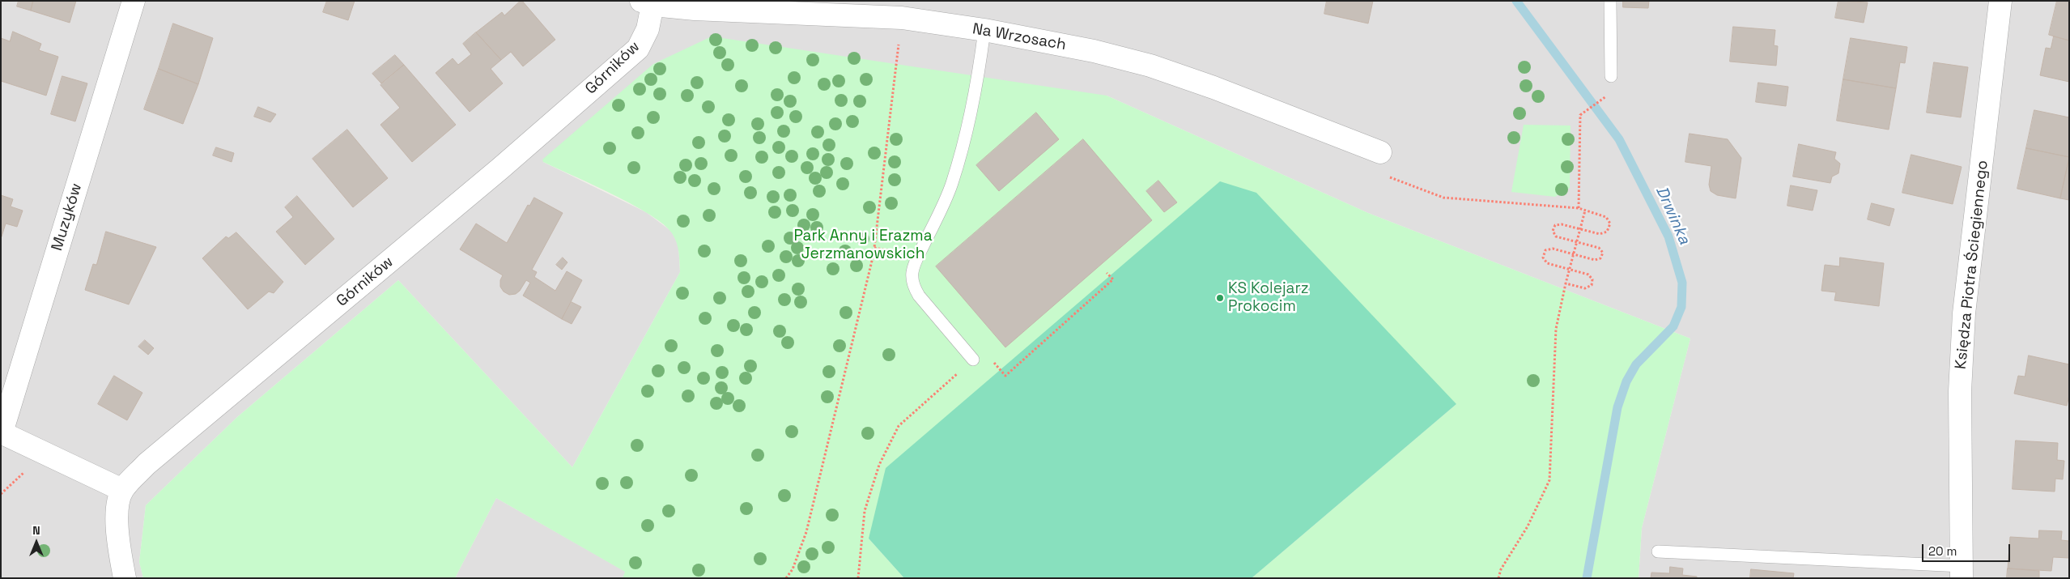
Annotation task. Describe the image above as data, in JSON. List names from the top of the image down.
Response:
{
  "streets": {
    "street": [
      "Na Wrzosach",
      "Górników",
      "Muzyków",
      "Księdza Piotra Ściegiennego"
    ]
  },
  "crossings": [
    ["Na Wrzosach", "Górników"]
  ],
  "water": ["Drwinka"],
  "parks": ["Park Anny i Erazma Jerzmanowskich"],
  "places": ["KS Kolejarz Prokocim"],
  "scale_bar": "20 m",
  "north": "top"
}
